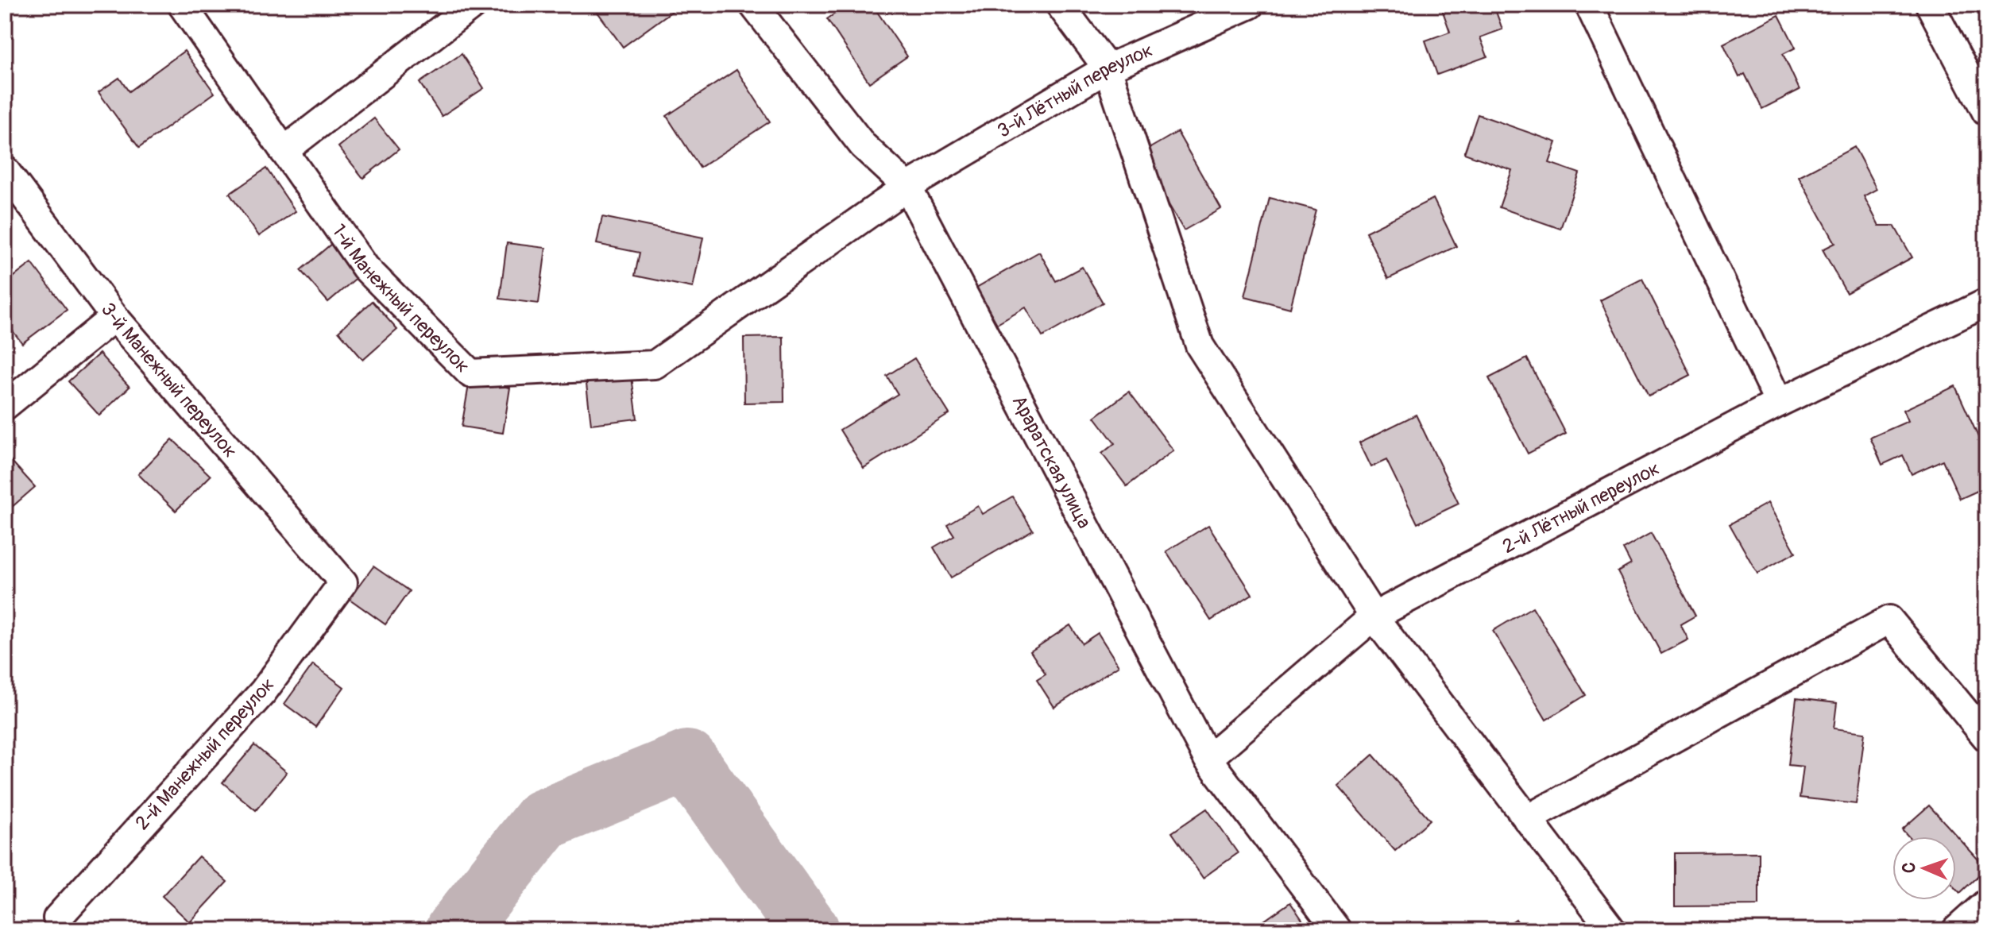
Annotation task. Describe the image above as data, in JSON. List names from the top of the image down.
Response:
{
  "streets": {
    "street": [
      "3-й Лётный переулок",
      "1-й Манежный переулок",
      "3-й Манежный переулок",
      "Араратская улица",
      "2-й Лётный переулок",
      "2-й Манежный переулок"
    ]
  },
  "crossings": [
    ["3-й Лётный переулок", "1-й Манежный переулок"],
    ["3-й Лётный переулок", "Араратская улица"],
    ["1-й Манежный переулок", "Араратская улица"],
    ["3-й Манежный переулок", "2-й Манежный переулок"],
    ["Араратская улица", "2-й Лётный переулок"]
  ],
  "north": "left"
}
